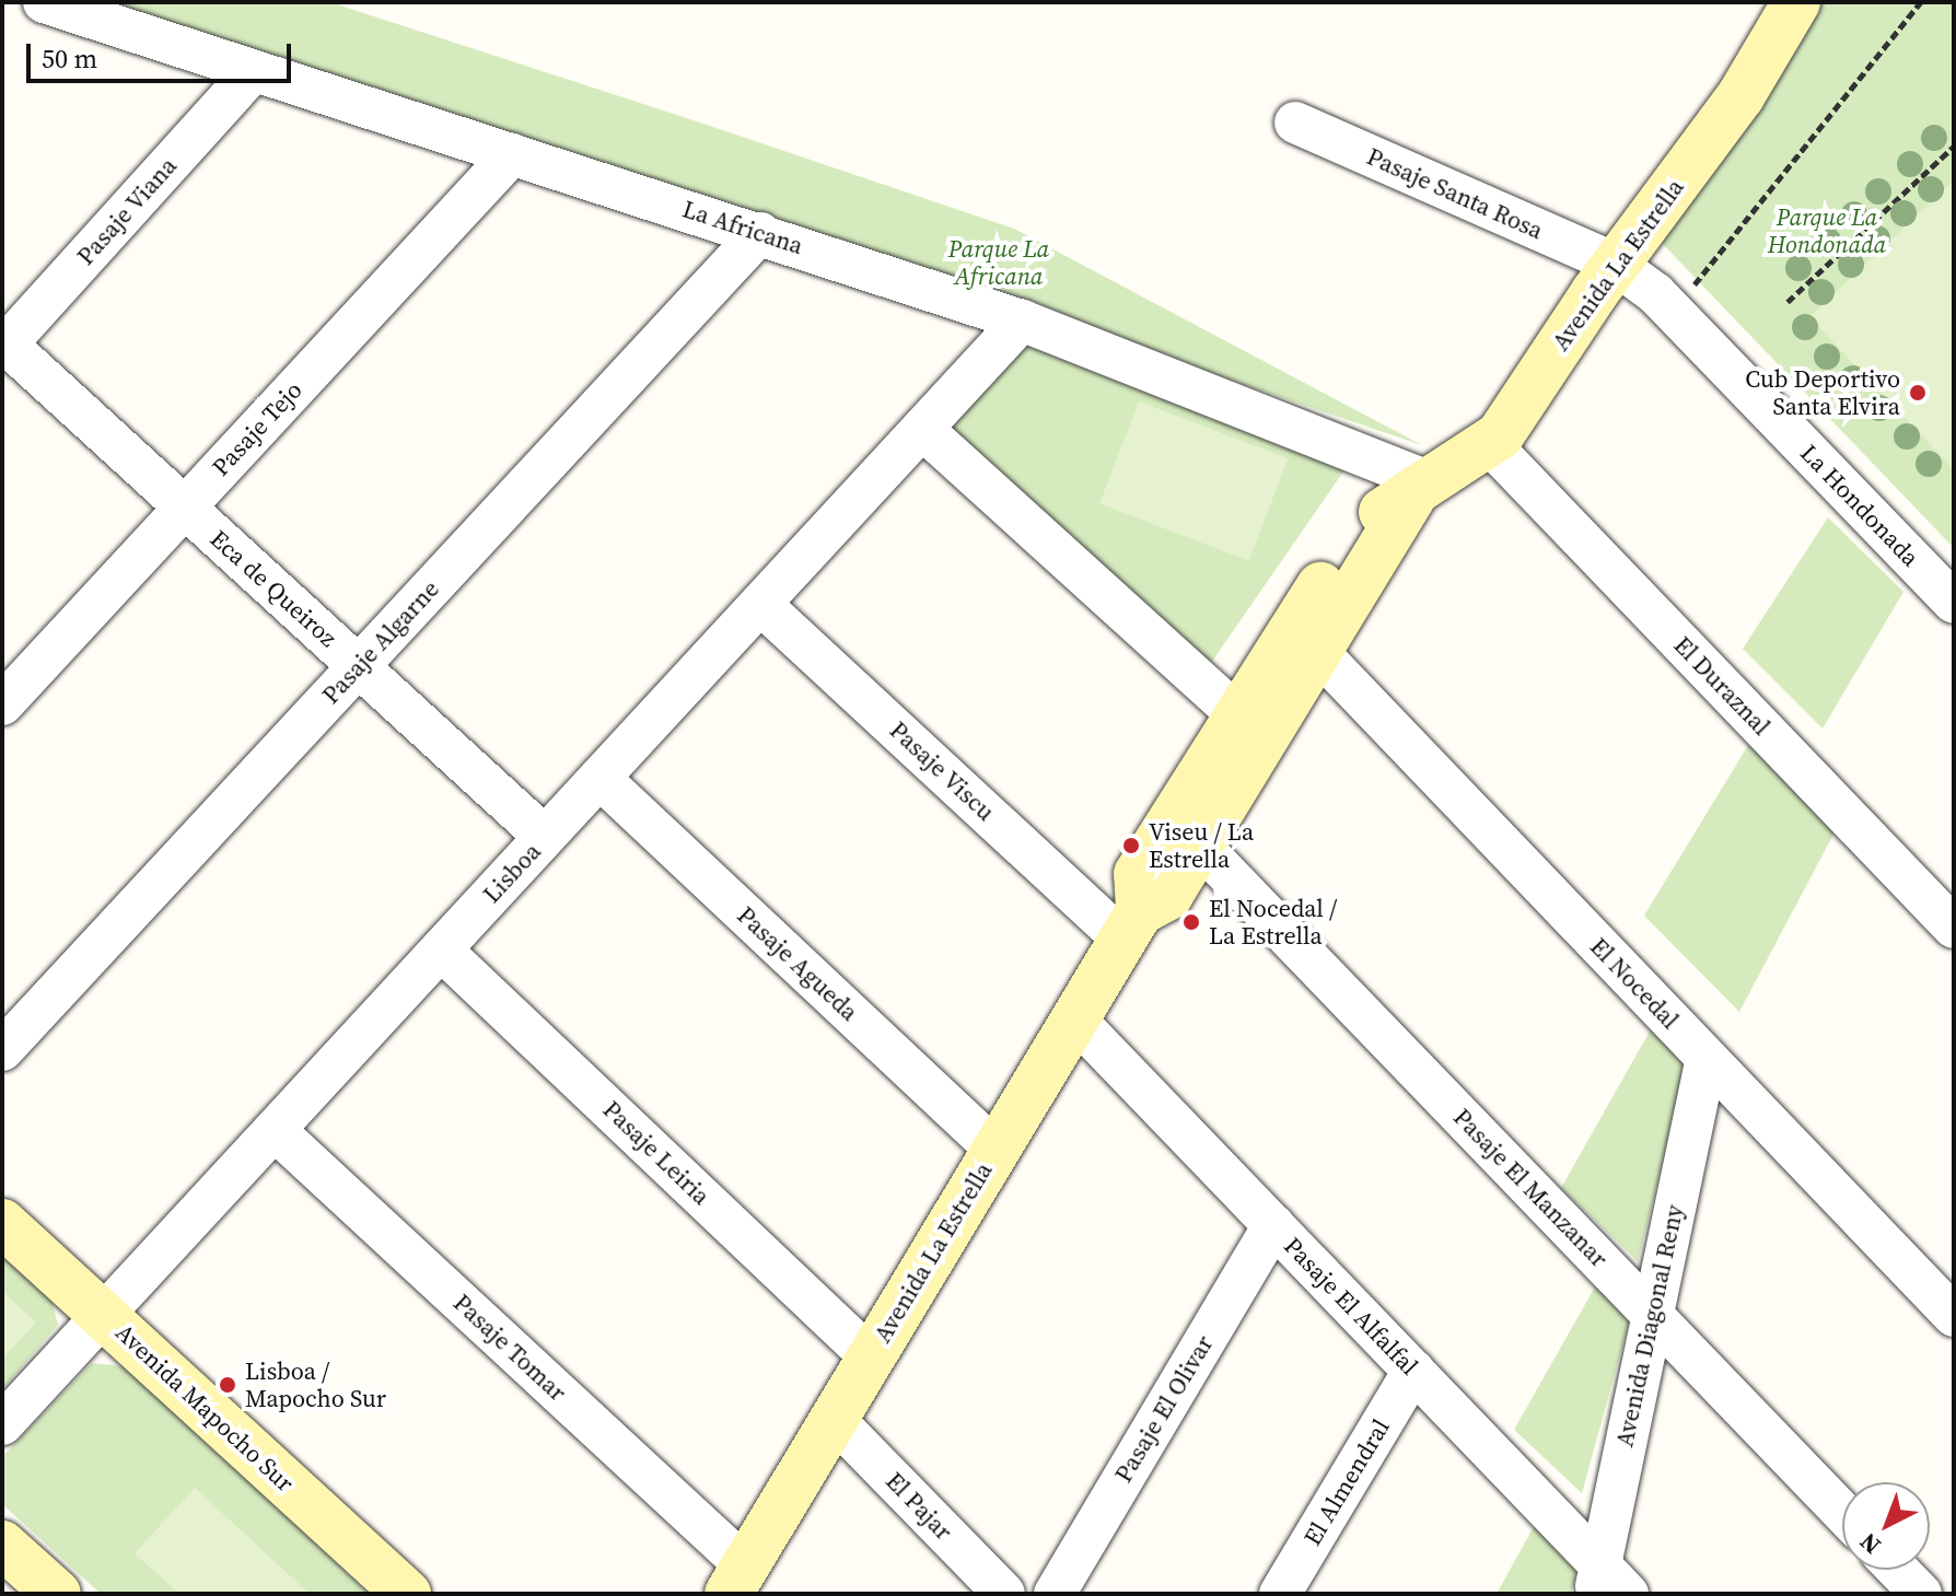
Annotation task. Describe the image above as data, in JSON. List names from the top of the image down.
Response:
{
  "streets": {
    "main road": ["Avenida La Estrella", "Avenida Mapocho Sur"],
    "street": [
      "Pasaje Santa Rosa",
      "Pasaje Viana",
      "La Africana",
      "Pasaje Tejo",
      "La Hondonada",
      "Eca de Queiroz",
      "Pasaje Algarne",
      "El Duraznal",
      "Pasaje Viscu",
      "Lisboa",
      "Pasaje Agueda",
      "El Nocedal",
      "Pasaje Leiria",
      "Pasaje El Manzanar",
      "Pasaje El Alfalfal",
      "Avenida Diagonal Reny",
      "Pasaje Tomar",
      "Pasaje El Olivar",
      "El Almendral",
      "El Pajar"
    ]
  },
  "crossings": [
    ["Pasaje Santa Rosa", "Avenida La Estrella"],
    ["Pasaje Santa Rosa", "La Hondonada"],
    ["Pasaje Viana", "La Africana"],
    ["Pasaje Viana", "Eca de Queiroz"],
    ["La Africana", "Avenida La Estrella"],
    ["La Africana", "Pasaje Tejo"],
    ["La Africana", "Pasaje Algarne"],
    ["La Africana", "Lisboa"],
    ["Avenida La Estrella", "La Hondonada"],
    ["Avenida La Estrella", "El Duraznal"],
    ["Avenida La Estrella", "Pasaje Viscu"],
    ["Avenida La Estrella", "Pasaje Agueda"],
    ["Avenida La Estrella", "El Nocedal"],
    ["Avenida La Estrella", "Pasaje Leiria"],
    ["Avenida La Estrella", "Pasaje El Manzanar"],
    ["Avenida La Estrella", "Pasaje El Alfalfal"],
    ["Avenida La Estrella", "Pasaje Tomar"],
    ["Avenida La Estrella", "El Pajar"],
    ["Pasaje Tejo", "Eca de Queiroz"],
    ["Eca de Queiroz", "Pasaje Algarne"],
    ["Eca de Queiroz", "Lisboa"],
    ["Pasaje Viscu", "Lisboa"],
    ["Lisboa", "Pasaje Agueda"],
    ["Lisboa", "Pasaje Leiria"],
    ["Lisboa", "Pasaje Tomar"],
    ["Lisboa", "Avenida Mapocho Sur"],
    ["El Nocedal", "Avenida Diagonal Reny"],
    ["Pasaje El Manzanar", "Avenida Diagonal Reny"],
    ["Pasaje El Alfalfal", "Avenida Diagonal Reny"],
    ["Pasaje El Alfalfal", "Pasaje El Olivar"],
    ["Pasaje El Alfalfal", "El Almendral"]
  ],
  "parks": ["Parque La Hondonada", "Parque La Africana"],
  "places": [
    "Cub Deportivo Santa Elvira",
    "Viseu / La Estrella",
    "El Nocedal / La Estrella",
    "Lisboa / Mapocho Sur"
  ],
  "scale_bar": "50 m",
  "north": "bottom left"
}
